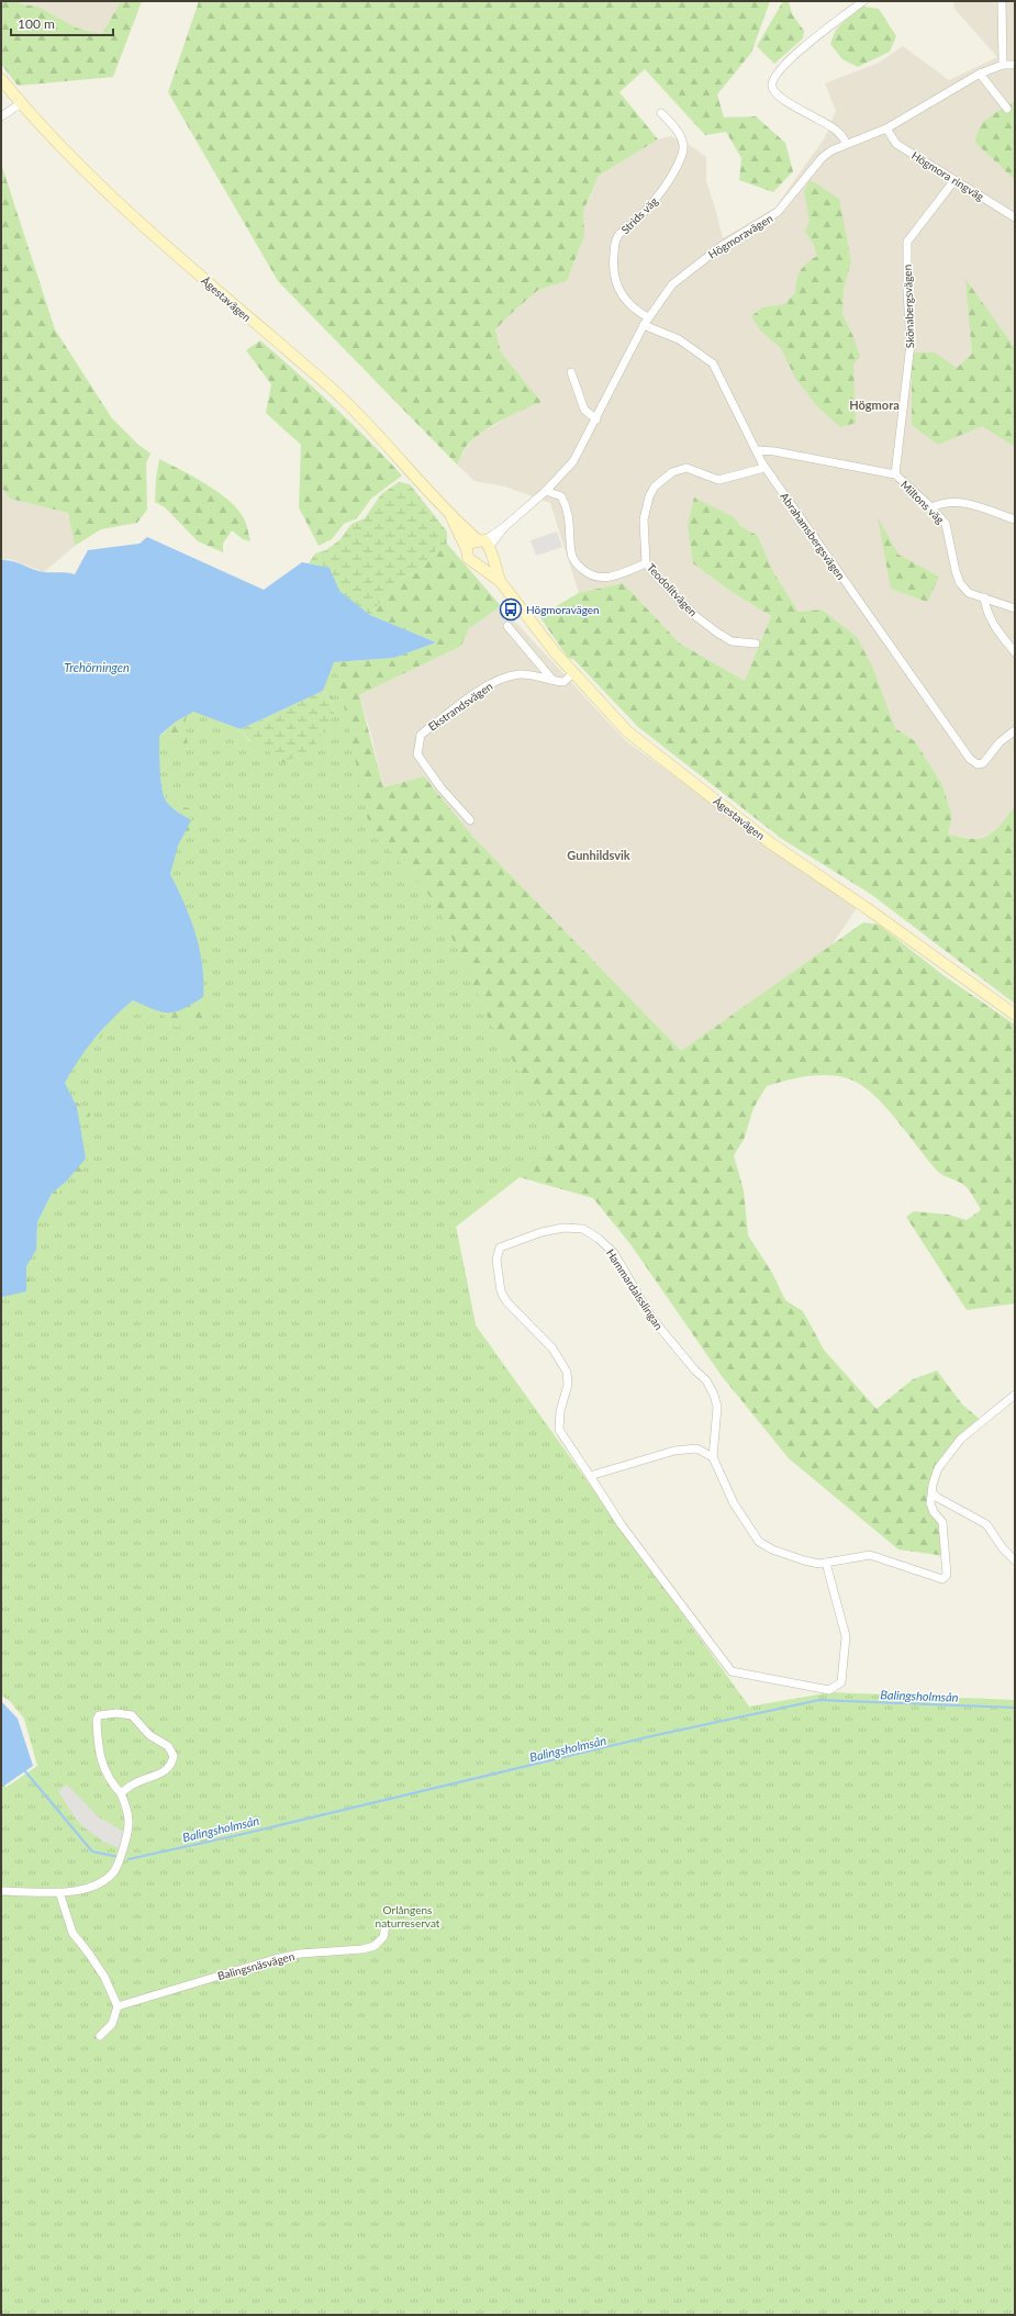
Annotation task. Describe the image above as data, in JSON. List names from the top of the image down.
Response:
{
  "streets": {
    "main road": ["Ågestavägen"],
    "street": [
      "Högmora ringväg",
      "Strids väg",
      "Högmoravägen",
      "Skönabergsvägen",
      "Miltons väg",
      "Abrahamsbergsvägen",
      "Teodolitvägen",
      "Ekstrandsvägen",
      "Hammardalsslingan",
      "Balingsnäsvägen"
    ]
  },
  "crossings": [
    ["Högmora ringväg", "Högmoravägen"],
    ["Högmora ringväg", "Skönabergsvägen"],
    ["Strids väg", "Högmoravägen"],
    ["Högmoravägen", "Ågestavägen"],
    ["Högmoravägen", "Abrahamsbergsvägen"],
    ["Ågestavägen", "Ekstrandsvägen"],
    ["Skönabergsvägen", "Miltons väg"],
    ["Miltons väg", "Abrahamsbergsvägen"],
    ["Abrahamsbergsvägen", "Teodolitvägen"]
  ],
  "districts": ["Högmora", "Gunhildsvik"],
  "water": ["Trehörningen", "Balingsholmsån"],
  "parks": ["Orlångens naturreservat"],
  "places": {
    "bus stop": ["Högmoravägen"]
  },
  "scale_bar": "100 m"
}
